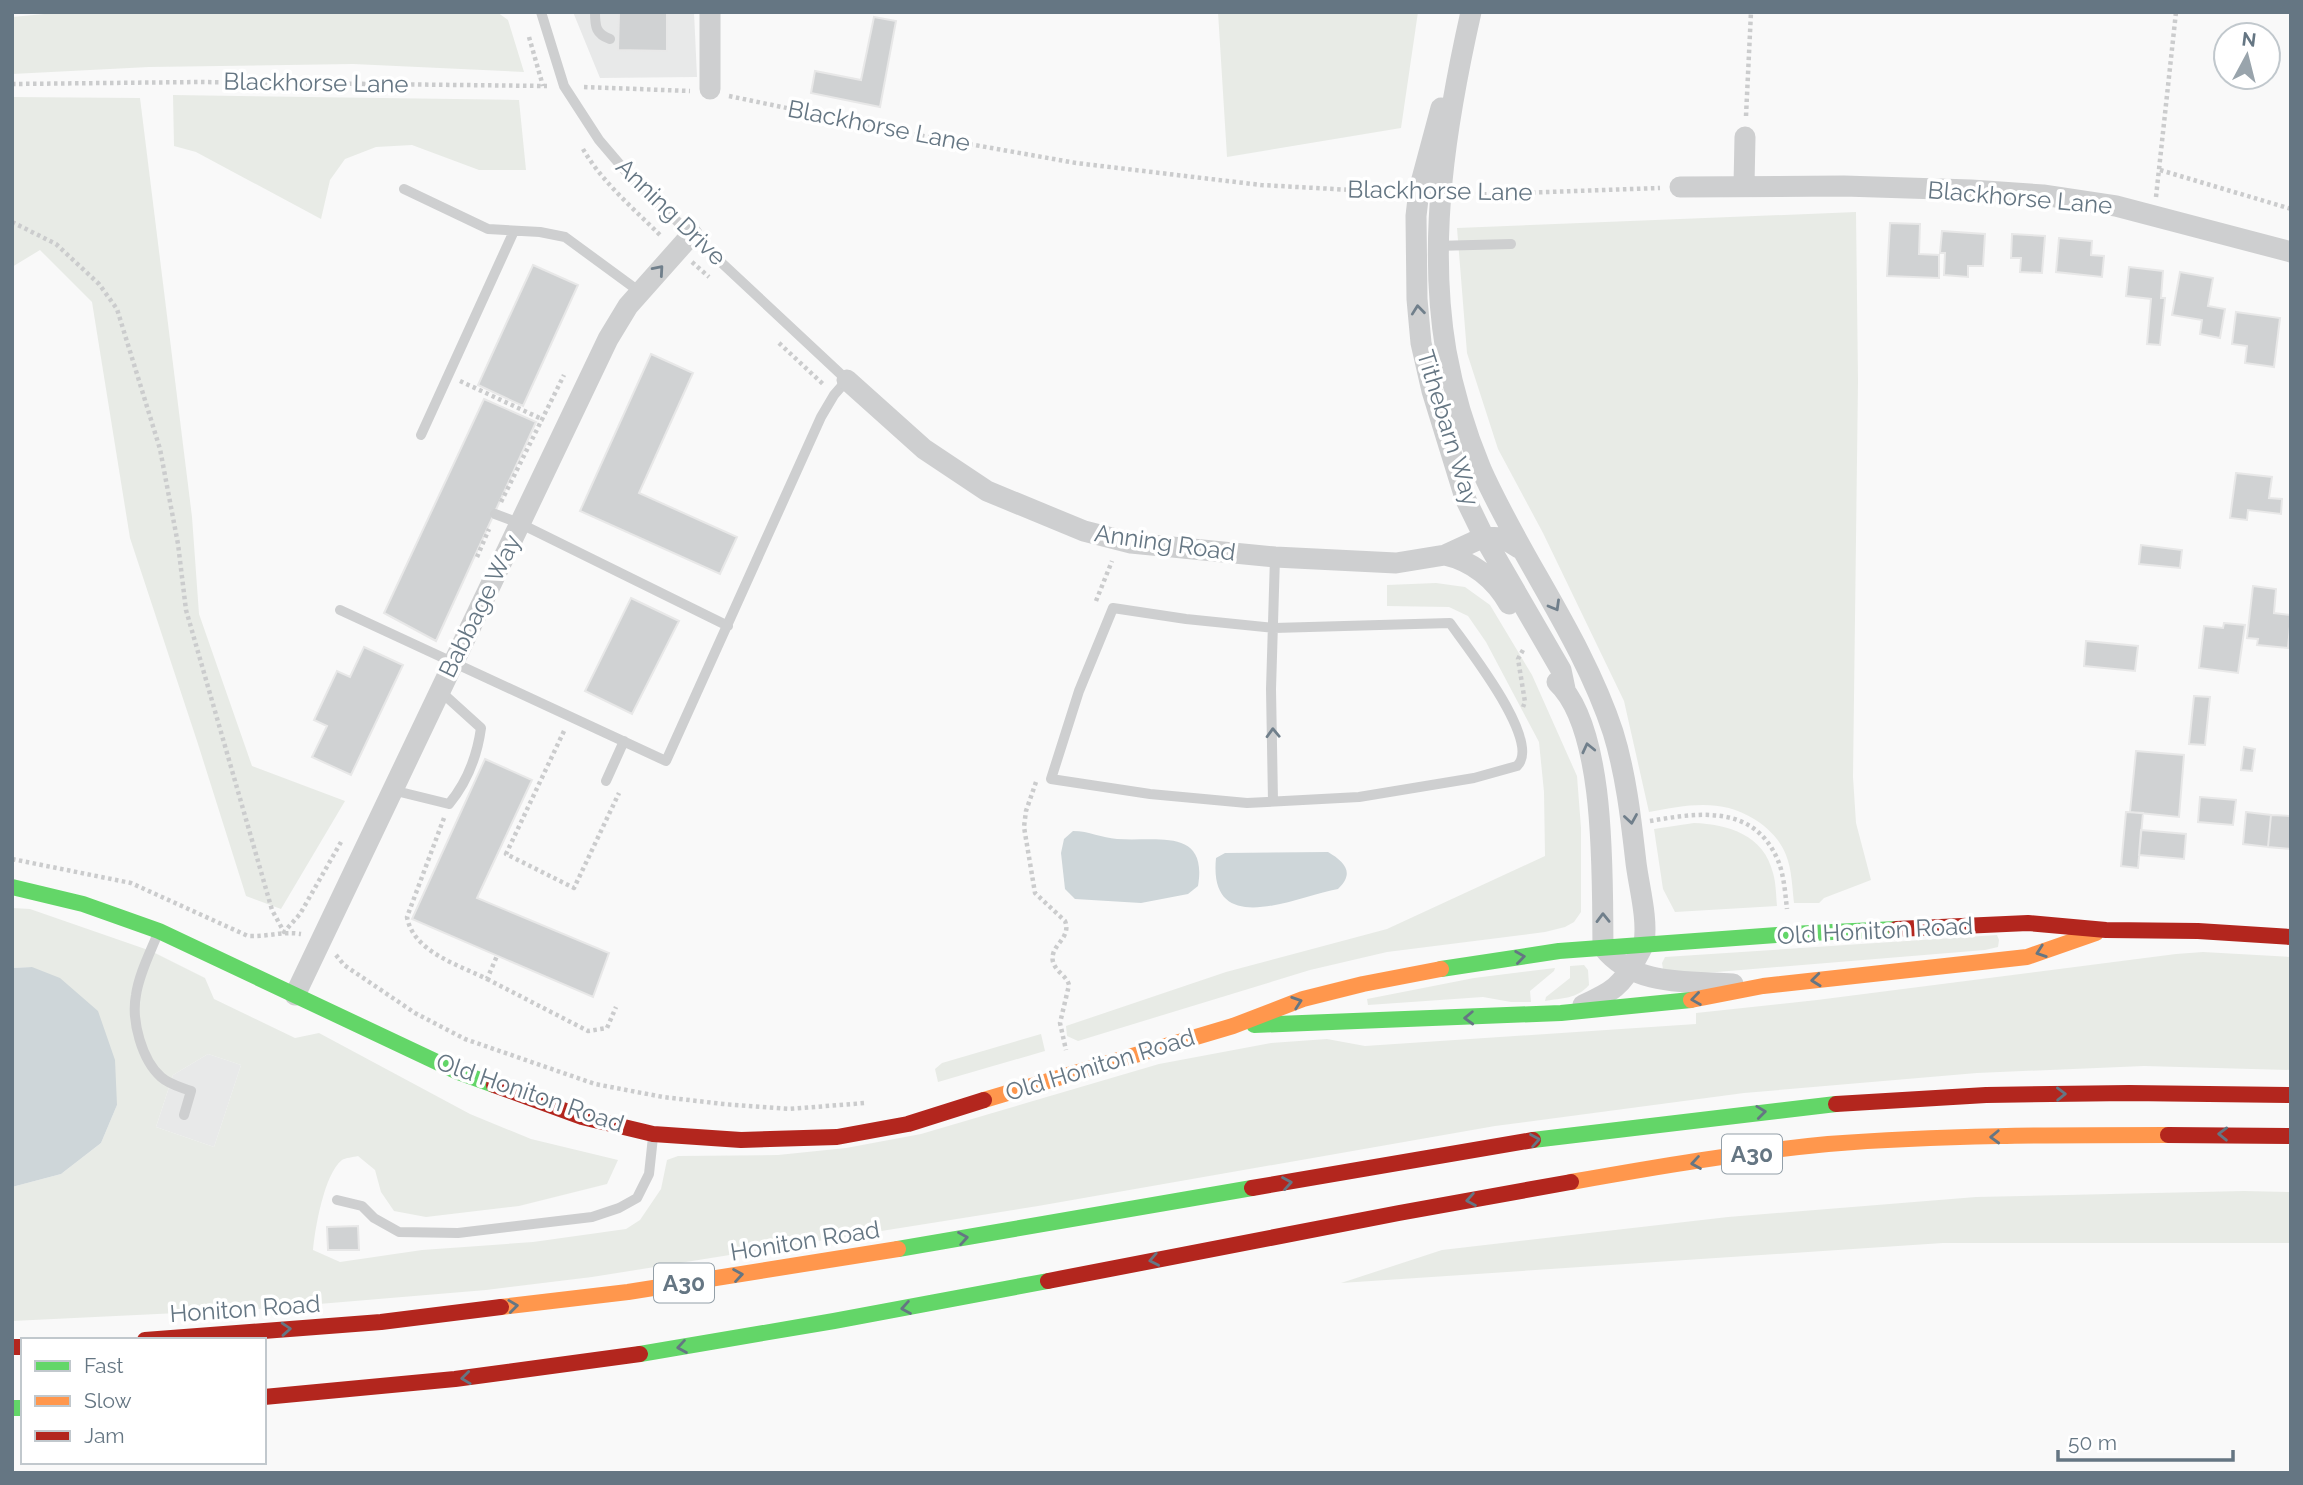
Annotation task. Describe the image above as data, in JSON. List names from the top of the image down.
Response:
{
  "streets": {
    "main road": ["Old Honiton Road", "A30", "Honiton Road"],
    "street": [
      "Blackhorse Lane",
      "Tithebarn Way",
      "Anning Road",
      "Babbage Way"
    ],
    "lane": ["Anning Drive"]
  },
  "crossings": [
    ["Blackhorse Lane", "Anning Drive"],
    ["Blackhorse Lane", "Tithebarn Way"],
    ["Anning Drive", "Anning Road"],
    ["Anning Drive", "Babbage Way"],
    ["Tithebarn Way", "Anning Road"],
    ["Tithebarn Way", "Old Honiton Road"],
    ["Babbage Way", "Old Honiton Road"]
  ],
  "legend": ["Fast", "Slow", "Jam"],
  "scale_bar": "50 m",
  "north": "top"
}
